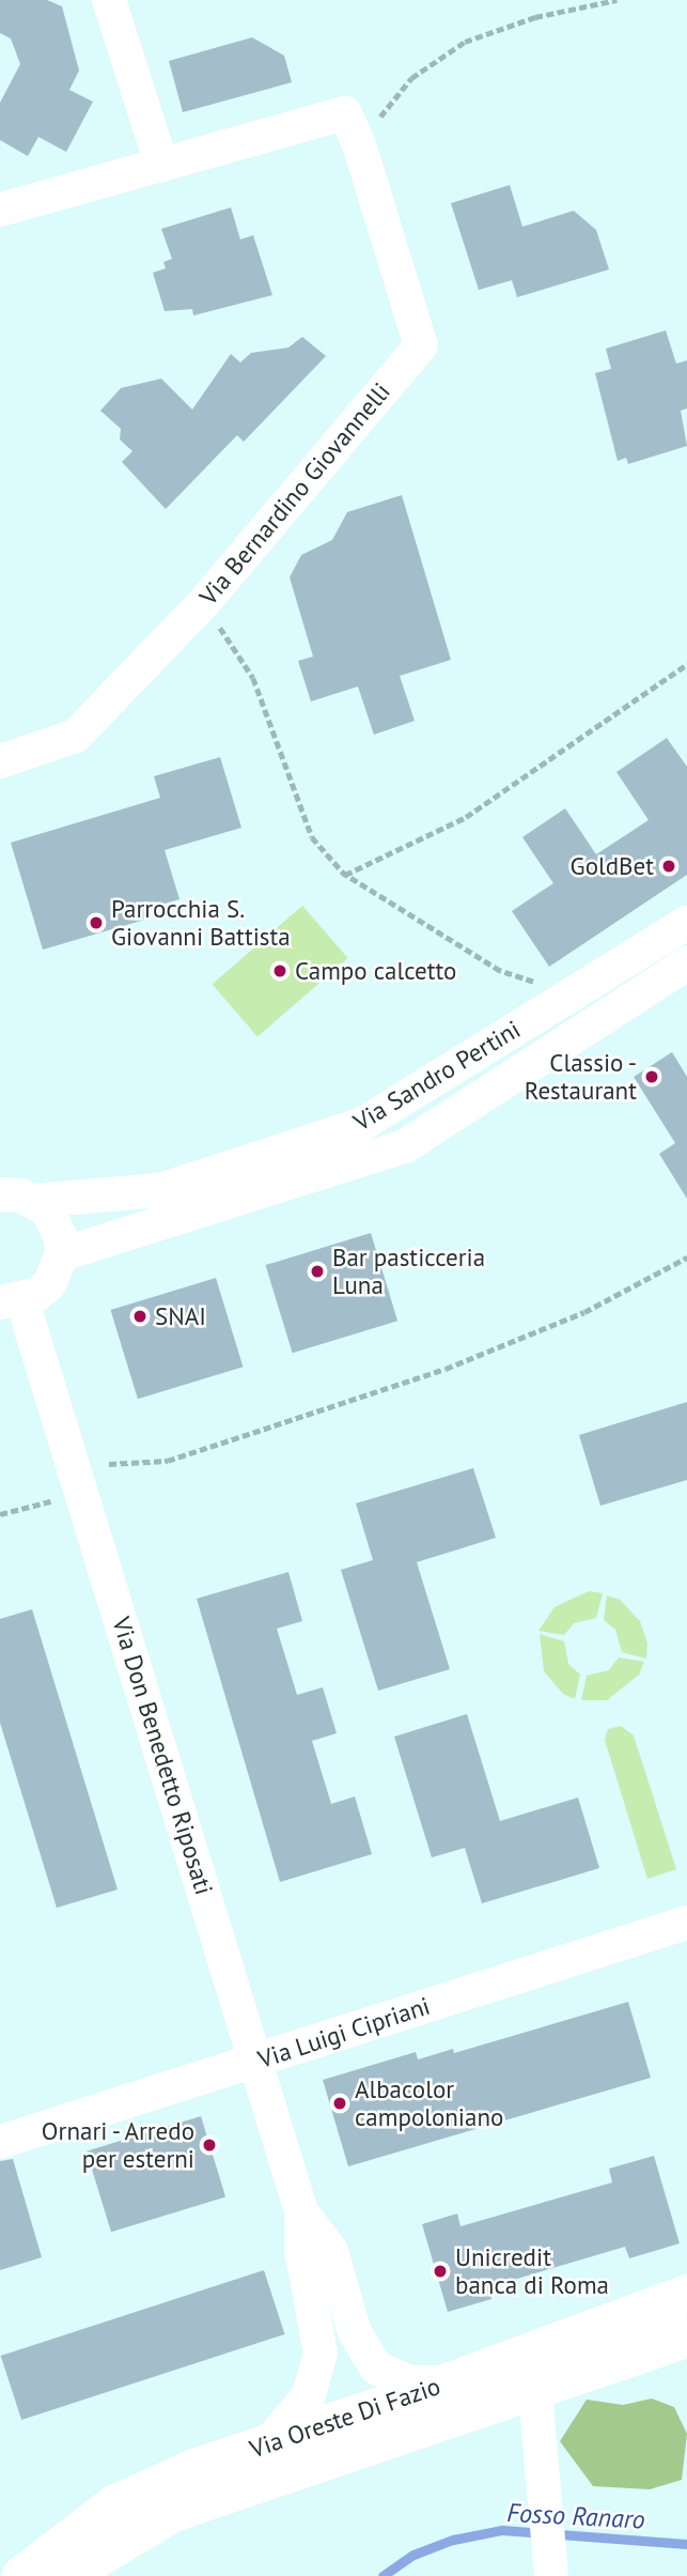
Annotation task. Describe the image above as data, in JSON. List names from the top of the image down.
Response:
{
  "streets": {
    "main road": ["Via Oreste Di Fazio"],
    "street": [
      "Via Bernardino Giovannelli",
      "Via Sandro Pertini",
      "Via Don Benedetto Riposati",
      "Via Luigi Cipriani"
    ]
  },
  "crossings": [
    ["Via Don Benedetto Riposati", "Via Luigi Cipriani"]
  ],
  "water": ["Fosso Ranaro"],
  "places": [
    "GoldBet",
    "Parrocchia S. Giovanni Battista",
    "Campo calcetto",
    "Classio - Restaurant",
    "Bar pasticceria Luna",
    "SNAI",
    "Albacolor campoloniano",
    "Ornari - Arredo per esterni",
    "Unicredit banca di Roma"
  ]
}
